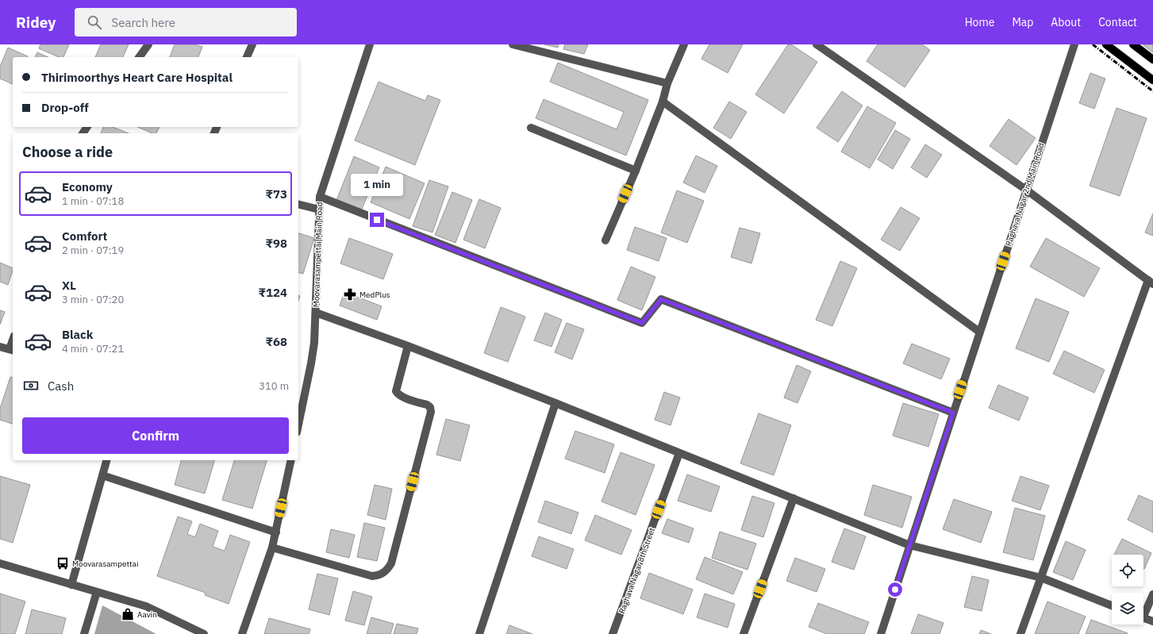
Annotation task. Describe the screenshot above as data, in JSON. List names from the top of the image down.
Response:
{
  "streets": {
    "street": ["Raghava Nagar 2nd Main Road", "Moovarasampettai Main Road", "Raghava Nagar 8th Street"]
  },
  "places": {
    "pharmacy": ["MedPlus"],
    "bus stop": ["Moovarasampettai"],
    "shop": ["Aavin"]
  },
  "page": {
    "header": "Ridey",
    "search": "Search here",
    "nav": [
      "Home",
      "Map",
      "About",
      "Contact"
    ],
    "banner": ["Thirimoorthys Heart Care Hospital", "Drop-off"],
    "heading": "Choose a ride",
    "list": [
      {
        "name": "Economy",
        "note": "1 min · 07:18",
        "value": "₹73"
      },
      {
        "name": "Comfort",
        "note": "2 min · 07:19",
        "value": "₹98"
      },
      {
        "name": "XL",
        "note": "3 min · 07:20",
        "value": "₹124"
      },
      {
        "name": "Black",
        "note": "4 min · 07:21",
        "value": "₹68"
      }
    ],
    "bubble": "1 min",
    "pay": ["Cash", "310 m"],
    "buttons": "Confirm"
  }
}
